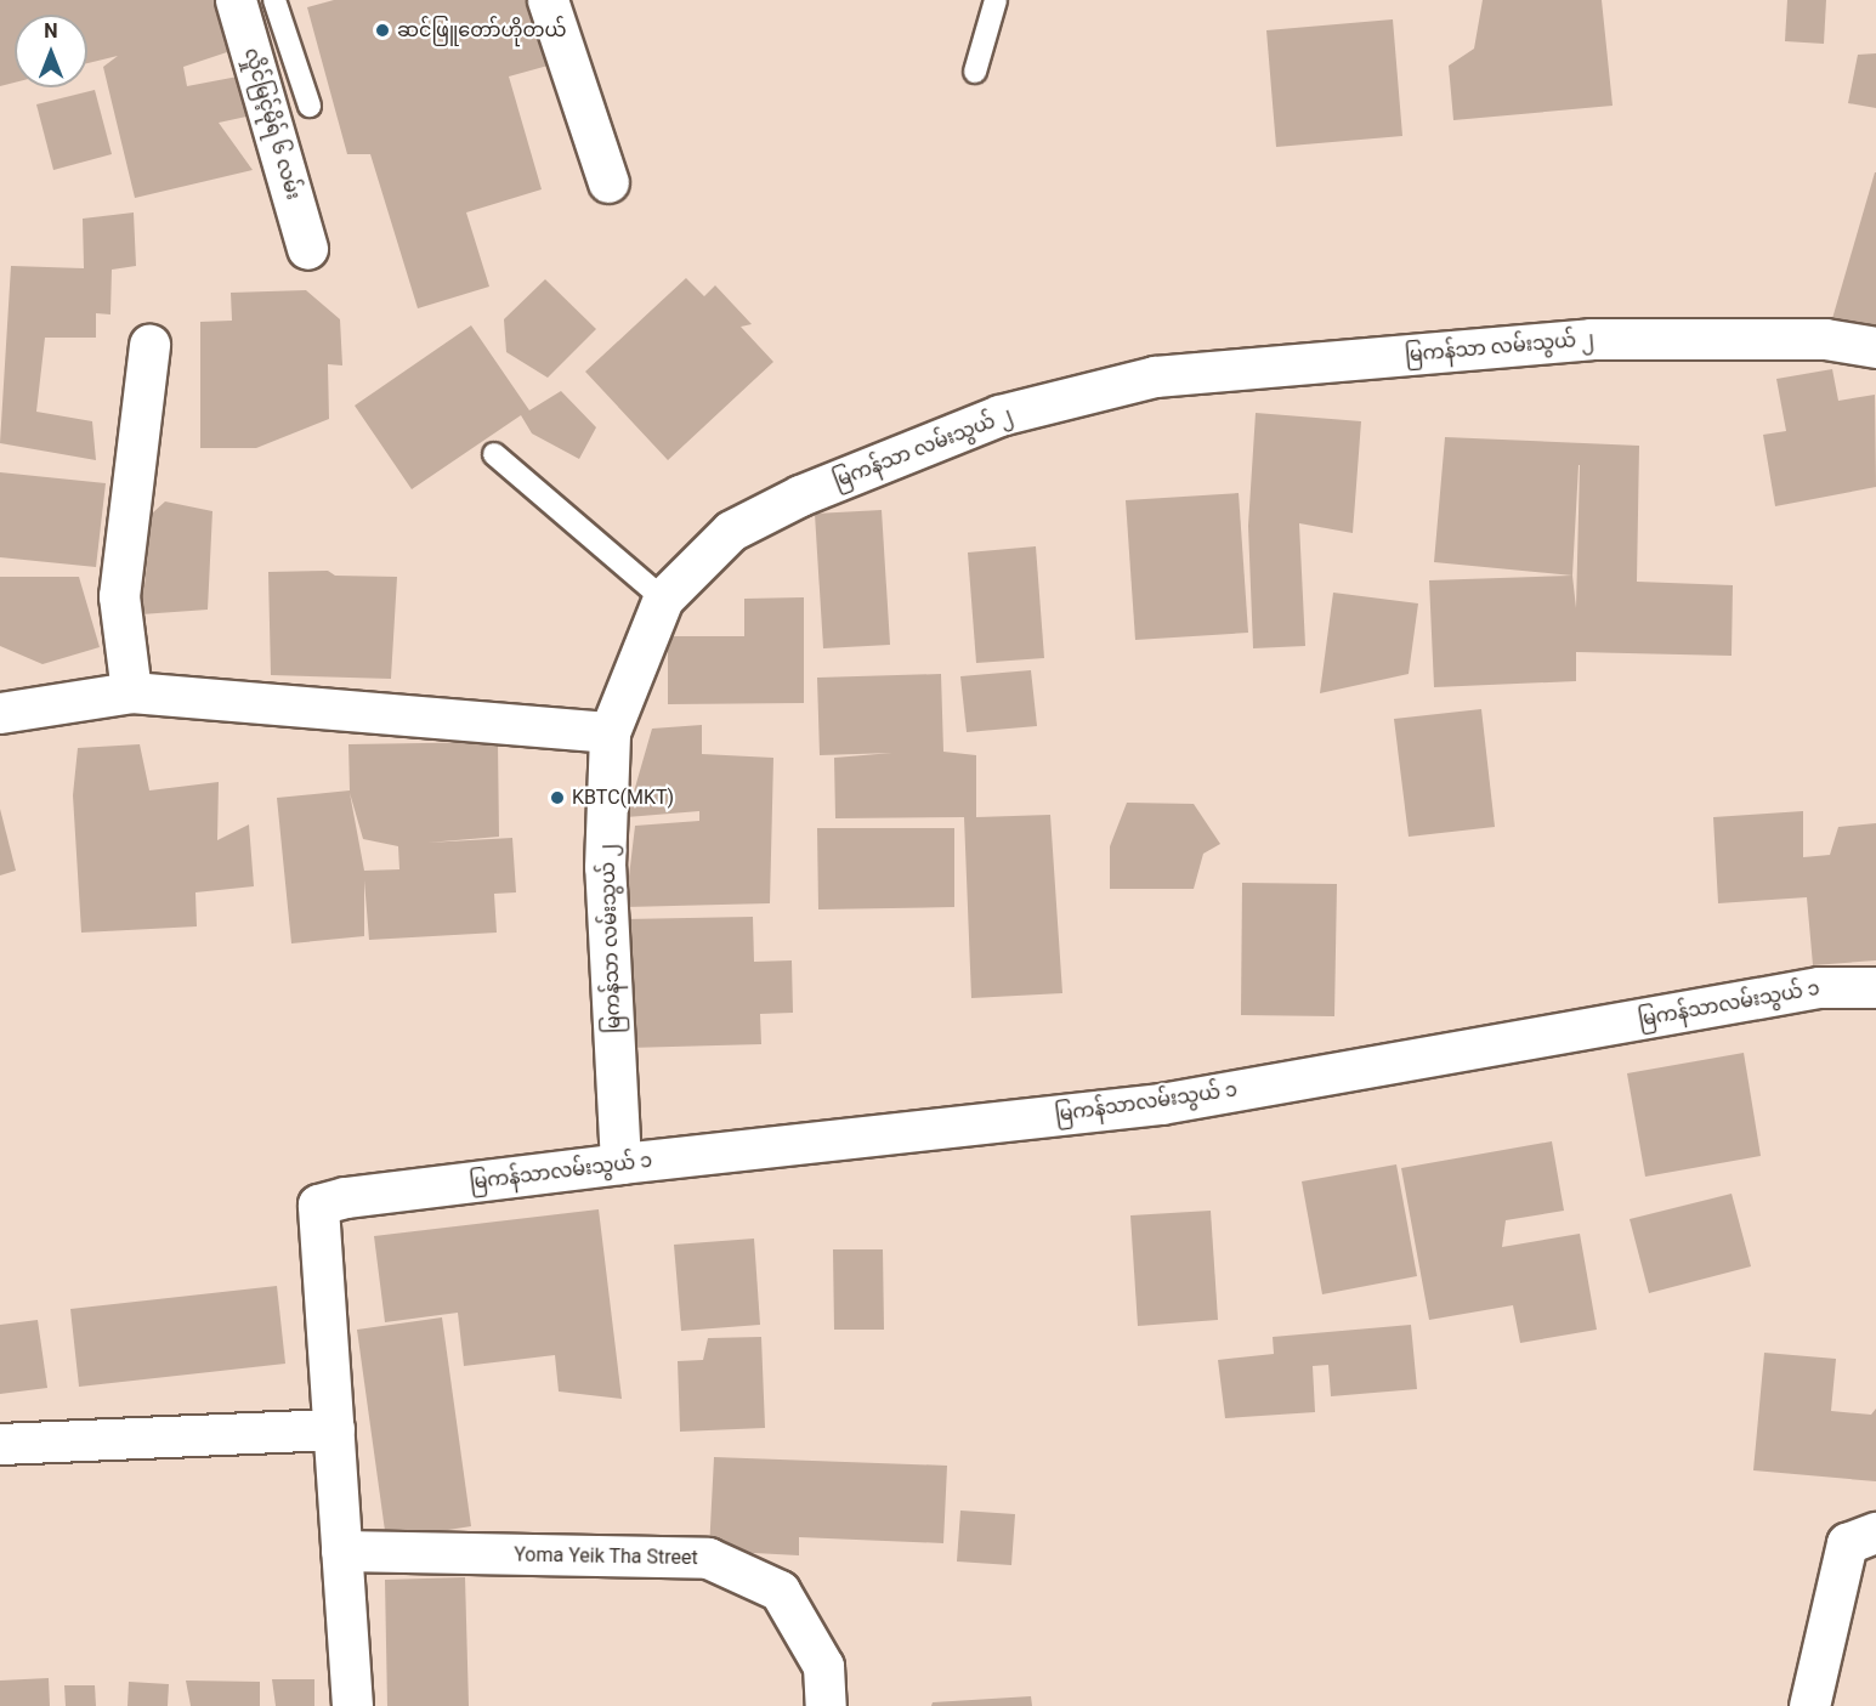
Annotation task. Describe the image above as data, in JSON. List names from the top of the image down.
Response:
{
  "streets": {
    "street": [
      "လှိုင်မြင့်မိုရ် ၆ လမ်း",
      "မြကန်သာ လမ်းသွယ် ၂",
      "မြကန်သာလမ်းသွယ် ၁",
      "Yoma Yeik Tha Street"
    ]
  },
  "crossings": [
    ["မြကန်သာ လမ်းသွယ် ၂", "မြကန်သာလမ်းသွယ် ၁"]
  ],
  "places": ["ဆင်ဖြူတော်ဟိုတယ်", "KBTC(MKT)"],
  "north": "top"
}
